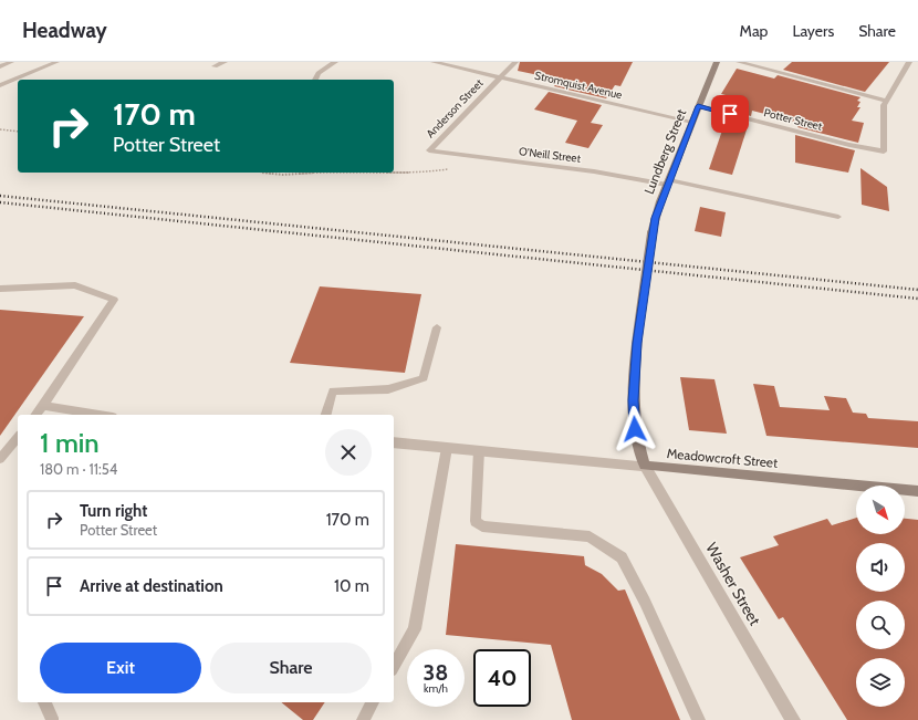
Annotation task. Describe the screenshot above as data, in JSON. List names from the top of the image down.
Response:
{
  "streets": {
    "street": [
      "Stromquist Avenue",
      "Anderson Street",
      "Potter Street",
      "Lundberg Street",
      "O'Neill Street",
      "Meadowcroft Street",
      "Washer Street"
    ]
  },
  "crossings": [
    ["Stromquist Avenue", "Anderson Street"],
    ["Stromquist Avenue", "Lundberg Street"],
    ["Anderson Street", "O'Neill Street"],
    ["Potter Street", "Lundberg Street"],
    ["Lundberg Street", "O'Neill Street"],
    ["Lundberg Street", "Meadowcroft Street"],
    ["Lundberg Street", "Washer Street"],
    ["Meadowcroft Street", "Washer Street"]
  ],
  "north": "bottom right",
  "page": {
    "header": "Headway",
    "nav": ["Map", "Layers", "Share"],
    "turn": ["170 m", "Potter Street"],
    "heading": ["1 min", "180 m · 11:54"],
    "list": [
      {
        "name": "Turn right",
        "note": "Potter Street",
        "value": "170 m"
      },
      {
        "name": "Arrive at destination",
        "value": "10 m"
      }
    ],
    "buttons": ["Exit", "Share"],
    "speed": "38 km/h",
    "limit": "40"
  }
}
